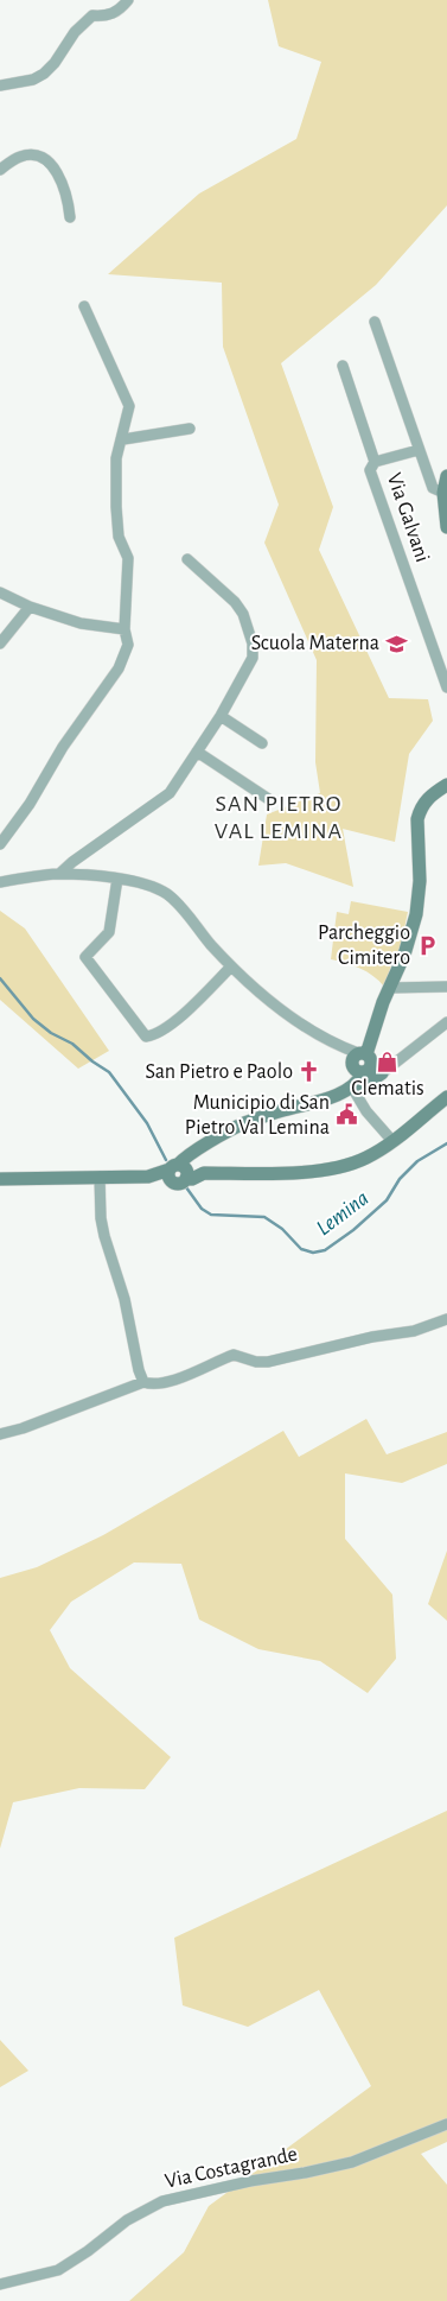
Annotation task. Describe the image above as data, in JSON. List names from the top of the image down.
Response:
{
  "streets": {
    "street": ["Via Galvani", "Via Costagrande"]
  },
  "districts": ["SAN PIETRO VAL LEMINA"],
  "water": ["Lemina"],
  "places": {
    "school or university": ["Scuola Materna"],
    "parking": ["Parcheggio Cimitero"],
    "shop": ["Clematis"],
    "church": ["San Pietro e Paolo"],
    "public building": ["Municipio di San Pietro Val Lemina"]
  }
}
